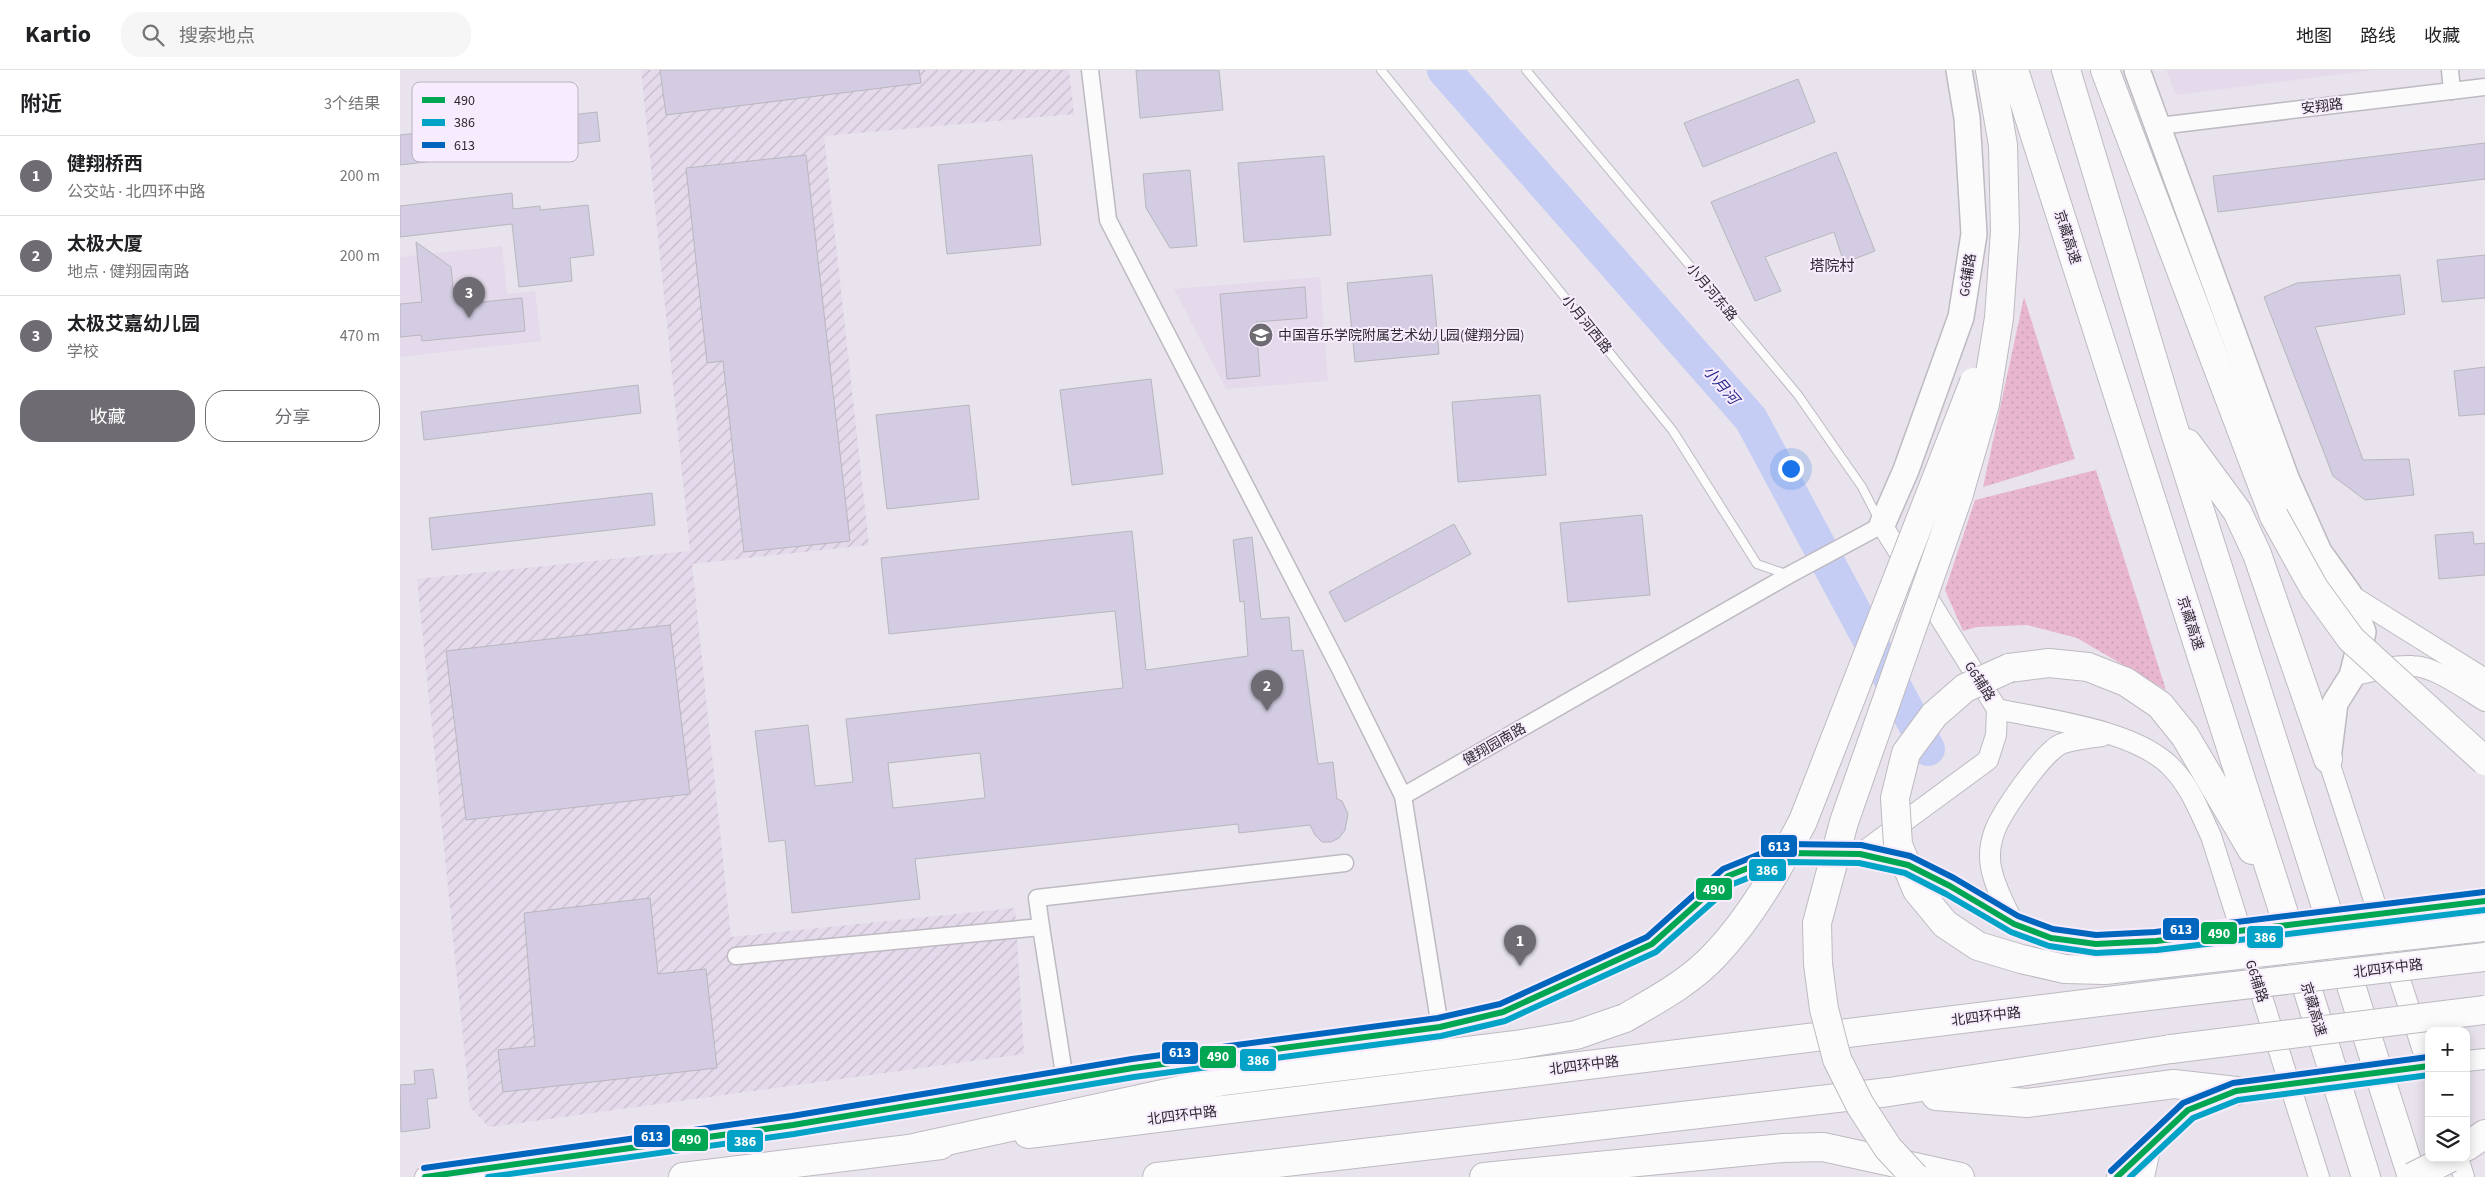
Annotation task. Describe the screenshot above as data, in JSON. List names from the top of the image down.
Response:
{
  "streets": {
    "highway": ["京藏高速", "北四环中路"],
    "main road": ["G6辅路"],
    "street": ["安翔路", "健翔园南路"],
    "lane": ["小月河东路", "小月河西路"]
  },
  "crossings": [
    ["G6辅路", "小月河东路"],
    ["G6辅路", "健翔园南路"],
    ["小月河东路", "健翔园南路"],
    ["小月河西路", "健翔园南路"]
  ],
  "districts": ["塔院村"],
  "water": ["小月河"],
  "places": {
    "school or university": ["中国音乐学院附属艺术幼儿园(健翔分园)"]
  },
  "lines": ["transit line 613", "transit line 490", "transit line 386"],
  "legend": ["490", "386", "613"],
  "page": {
    "header": "Kartio",
    "search": "搜索地点",
    "nav": ["地图", "路线", "收藏"],
    "heading": ["附近", "3个结果"],
    "list": [
      {
        "mark": "1",
        "name": "健翔桥西",
        "note": "公交站 · 北四环中路",
        "value": "200 m"
      },
      {
        "mark": "2",
        "name": "太极大厦",
        "note": "地点 · 健翔园南路",
        "value": "200 m"
      },
      {
        "mark": "3",
        "name": "太极艾嘉幼儿园",
        "note": "学校",
        "value": "470 m"
      }
    ],
    "pins": ["3", "2", "1"],
    "buttons": ["收藏", "分享"],
    "map_buttons": ["+", "−"]
  }
}
